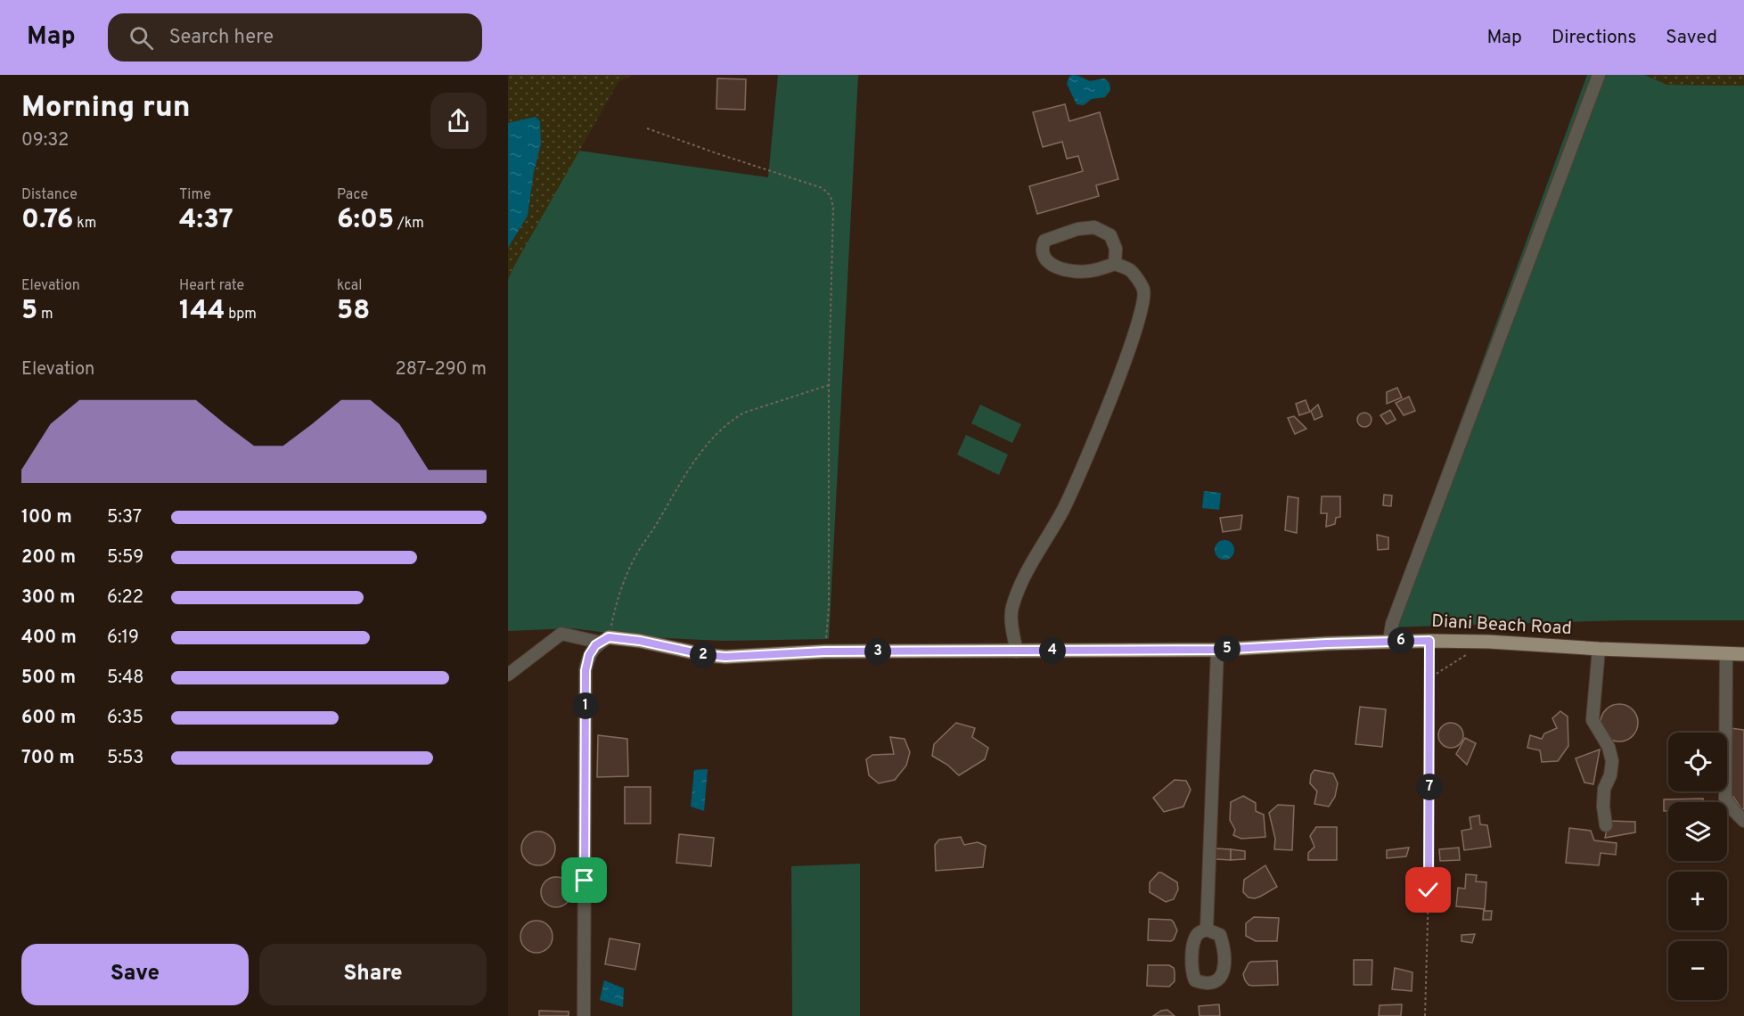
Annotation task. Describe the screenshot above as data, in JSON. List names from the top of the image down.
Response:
{
  "streets": {
    "main road": ["Diani Beach Road"]
  },
  "page": {
    "header": "Map",
    "search": "Search here",
    "nav": ["Map", "Directions", "Saved"],
    "heading": ["Morning run", "09:32"],
    "stats": [
      ["Distance", "0.76 km"],
      ["Time", "4:37"],
      ["Pace", "6:05 /km"],
      ["Elevation", "5 m"],
      ["Heart rate", "144 bpm"],
      ["kcal", "58"]
    ],
    "chart": ["Elevation", "287–290 m"],
    "list": [
      {
        "name": "100 m",
        "note": "5:37"
      },
      {
        "name": "200 m",
        "note": "5:59"
      },
      {
        "name": "300 m",
        "note": "6:22"
      },
      {
        "name": "400 m",
        "note": "6:19"
      },
      {
        "name": "500 m",
        "note": "5:48"
      },
      {
        "name": "600 m",
        "note": "6:35"
      },
      {
        "name": "700 m",
        "note": "5:53"
      }
    ],
    "pins": [
      "6",
      "5",
      "4",
      "3",
      "2",
      "1",
      "7"
    ],
    "map_buttons": ["+", "−"],
    "buttons": ["Save", "Share"]
  }
}
